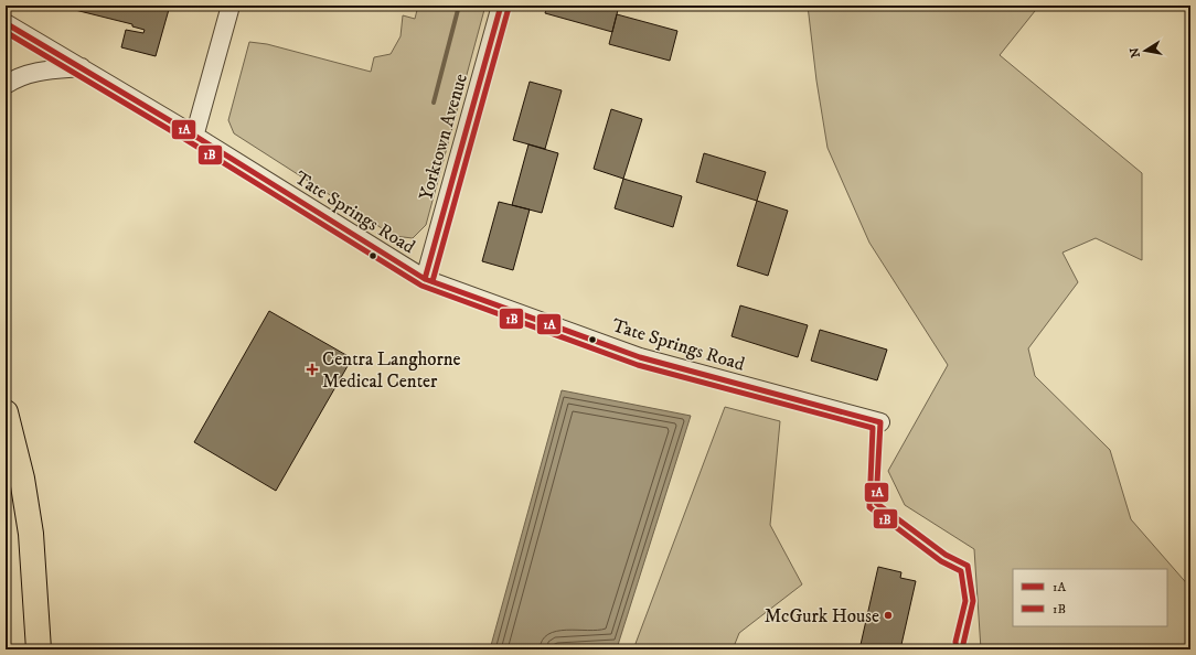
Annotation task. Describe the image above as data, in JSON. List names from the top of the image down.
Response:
{
  "streets": {
    "street": ["Yorktown Avenue", "Tate Springs Road"]
  },
  "crossings": [
    ["Yorktown Avenue", "Tate Springs Road"]
  ],
  "places": {
    "health": ["Centra Langhorne Medical Center"],
    "other": ["McGurk House"]
  },
  "lines": ["transit line 1A", "transit line 1B"],
  "legend": ["1A", "1B"],
  "north": "left"
}
